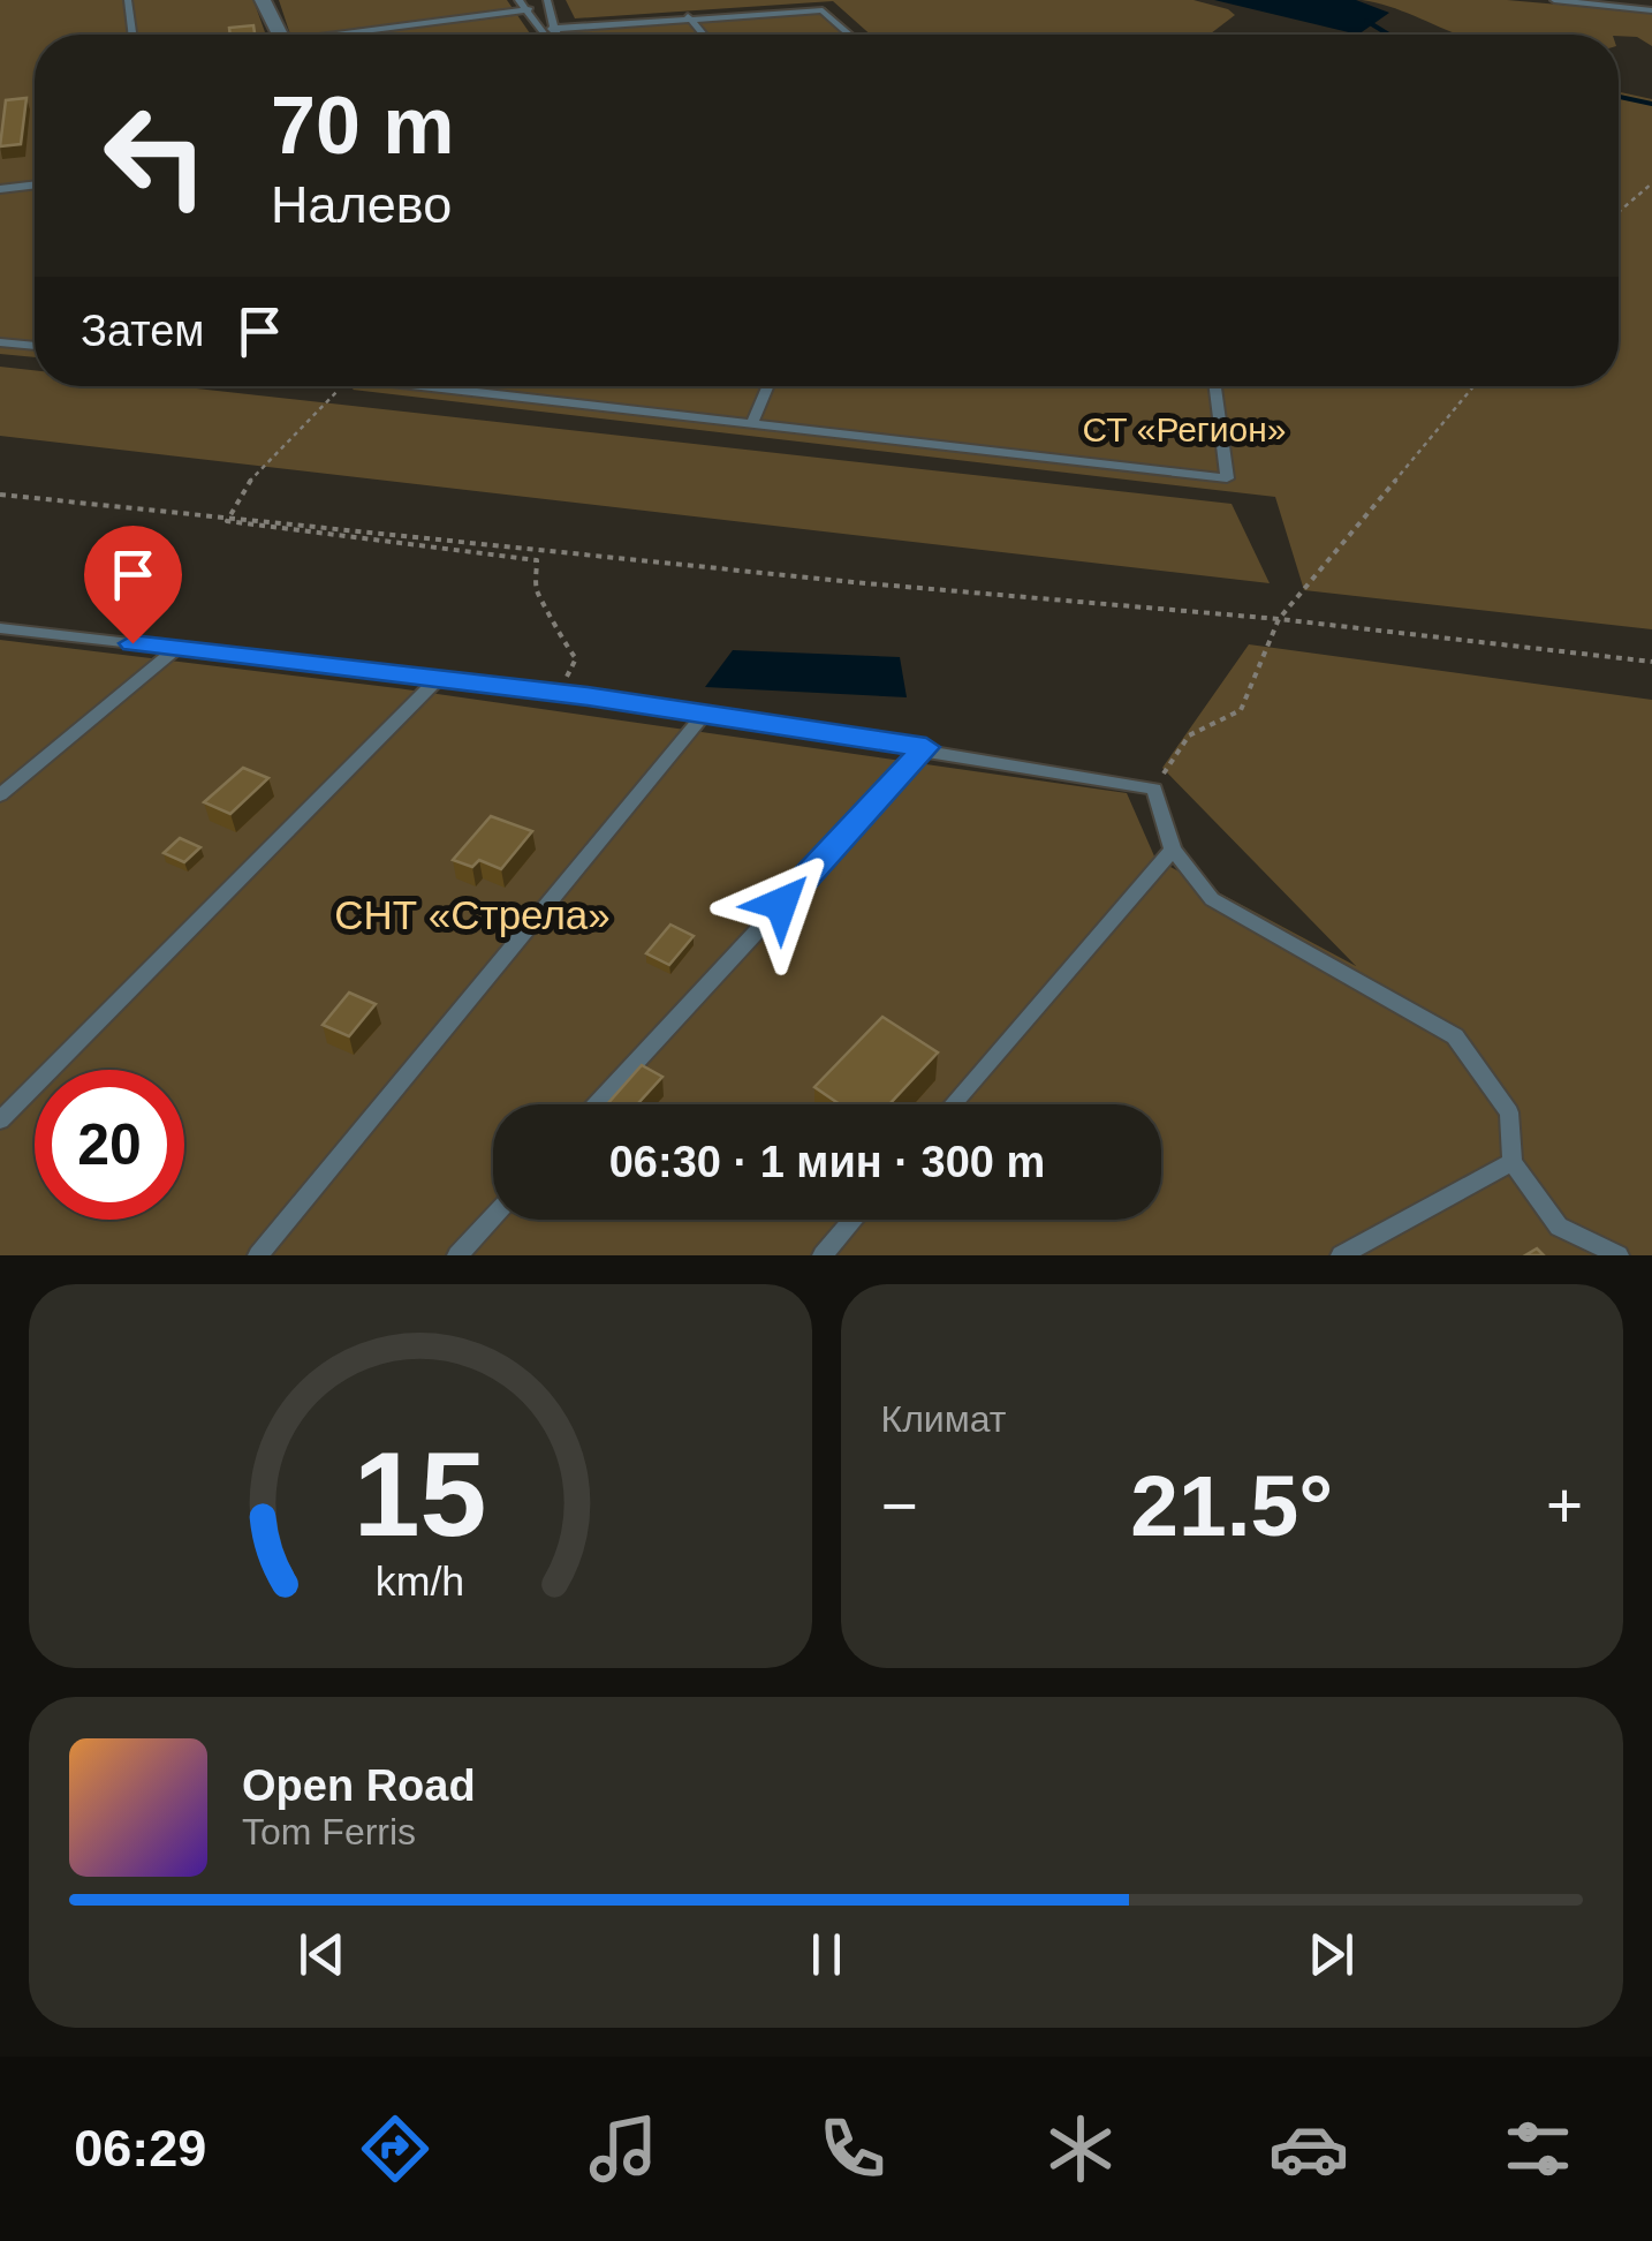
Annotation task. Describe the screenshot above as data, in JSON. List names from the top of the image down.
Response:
{
  "parks": ["СТ «Регион»", "СНТ «Стрела»"],
  "page": {
    "turn": ["70 m", "Налево"],
    "then": "Затем",
    "limit": "20",
    "trip": "06:30 · 1 мин · 300 m",
    "tile": "Климат",
    "heat": ["−", "21.5°", "+"],
    "song": ["Open Road", "Tom Ferris"],
    "tabs": "06:29",
    "gauge": ["15", "km/h"]
  }
}
